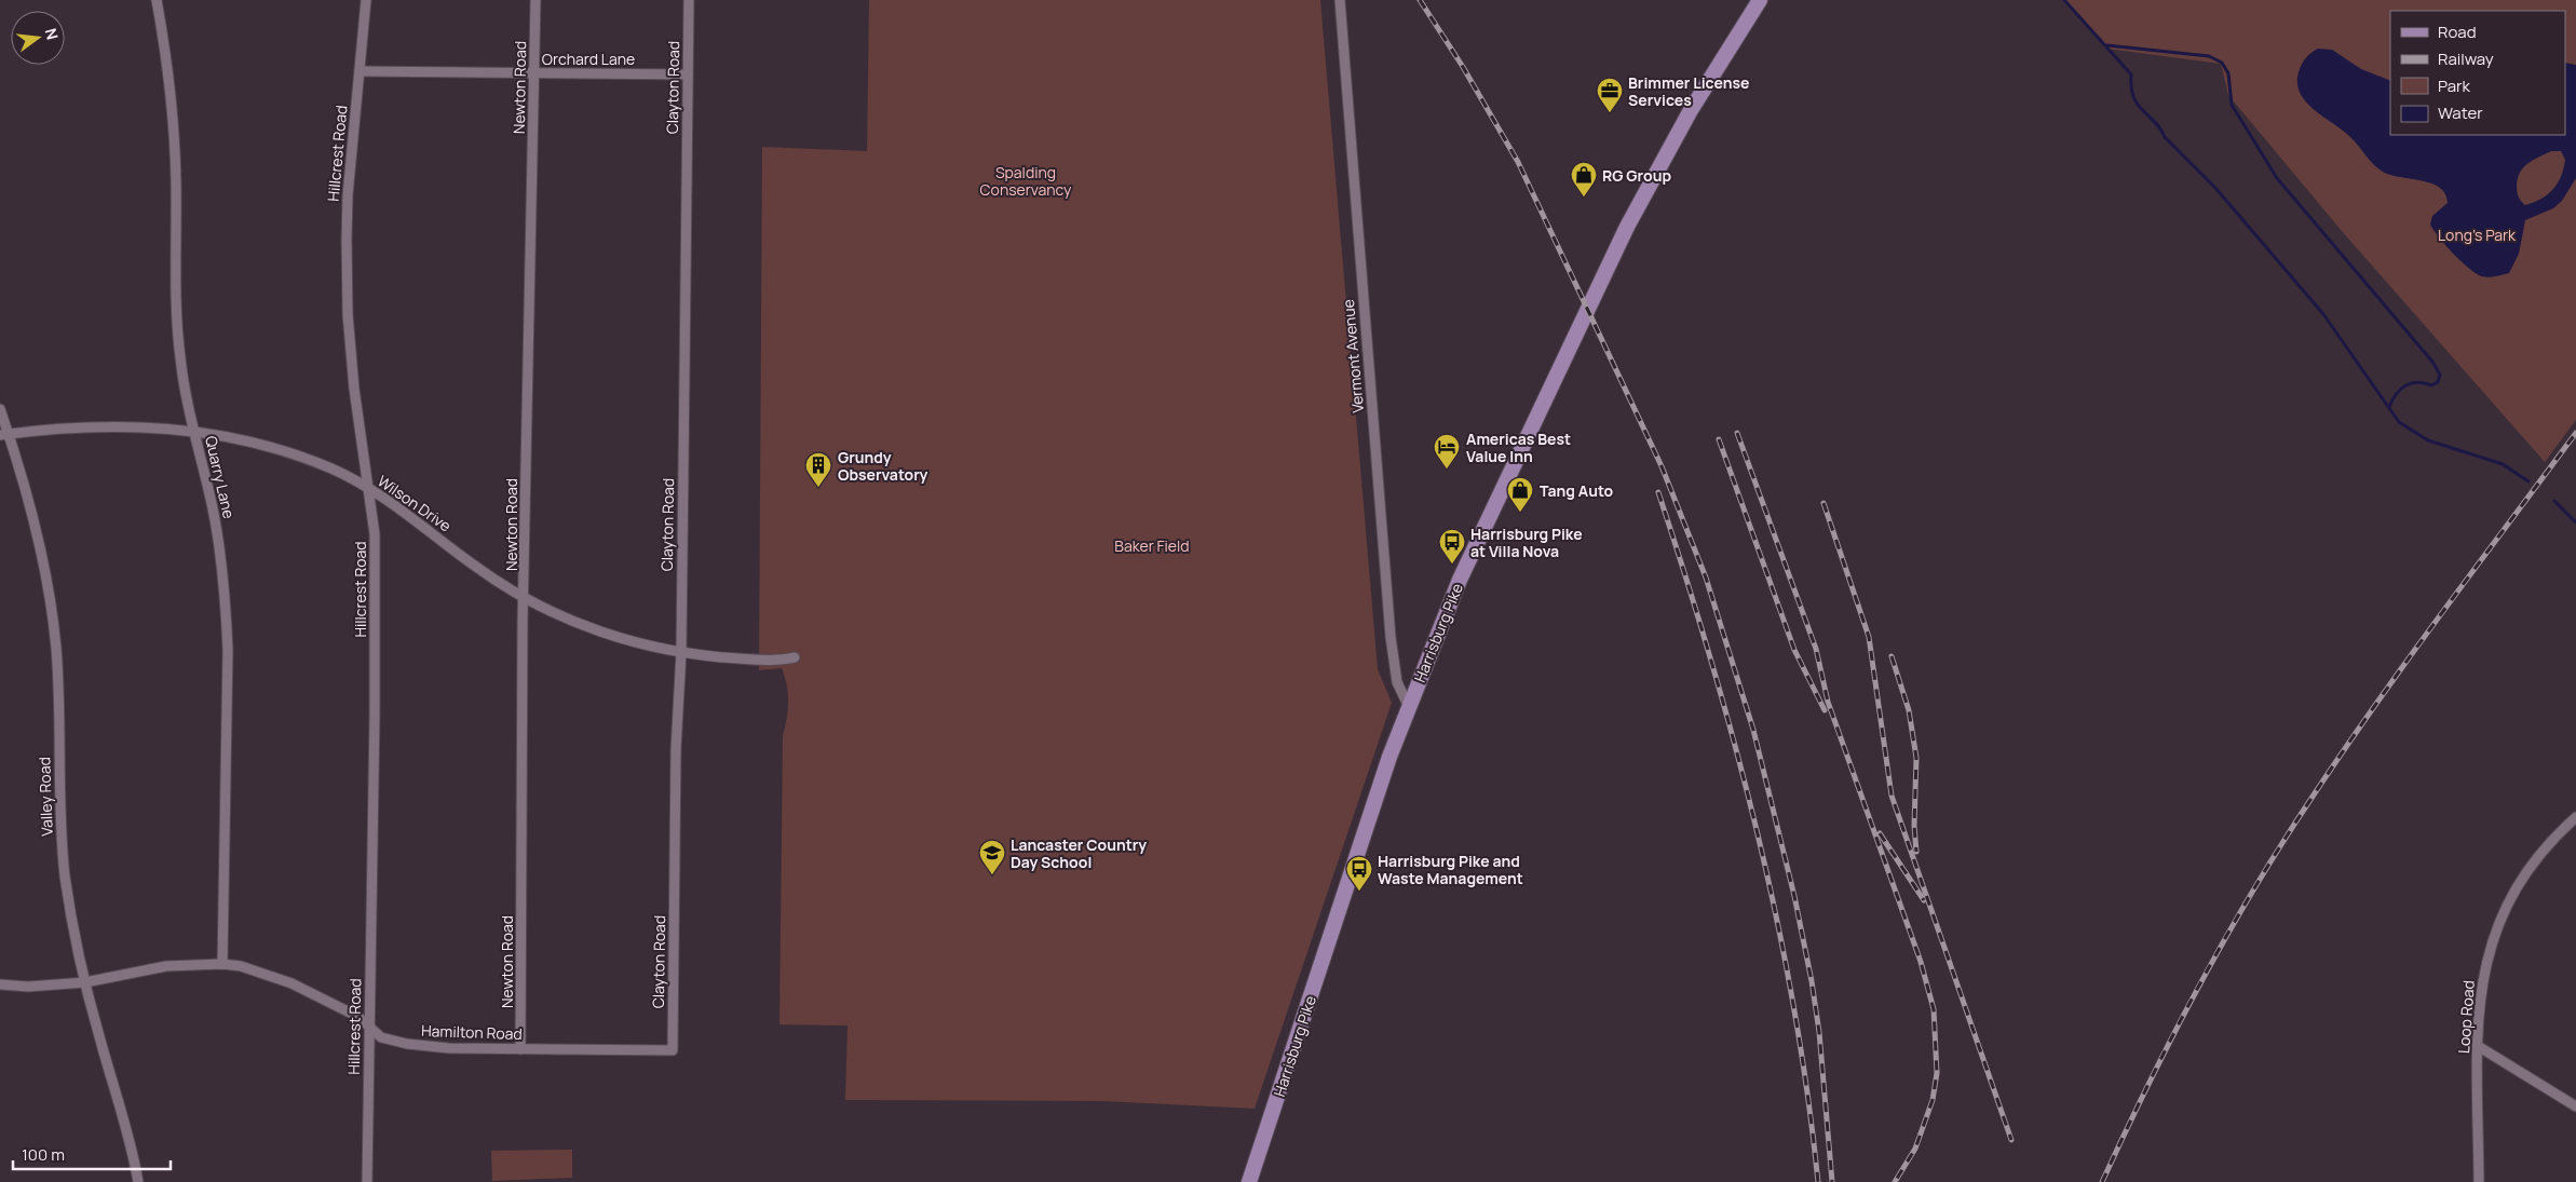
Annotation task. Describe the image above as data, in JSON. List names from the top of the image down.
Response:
{
  "streets": {
    "main road": ["Harrisburg Pike"],
    "street": [
      "Orchard Lane",
      "Newton Road",
      "Clayton Road",
      "Hillcrest Road",
      "Vermont Avenue",
      "Quarry Lane",
      "Wilson Drive",
      "Valley Road",
      "Loop Road",
      "Hamilton Road"
    ]
  },
  "crossings": [
    ["Orchard Lane", "Newton Road"],
    ["Orchard Lane", "Clayton Road"],
    ["Orchard Lane", "Hillcrest Road"],
    ["Newton Road", "Wilson Drive"],
    ["Newton Road", "Hamilton Road"],
    ["Clayton Road", "Wilson Drive"],
    ["Clayton Road", "Hamilton Road"],
    ["Hillcrest Road", "Wilson Drive"],
    ["Hillcrest Road", "Hamilton Road"],
    ["Vermont Avenue", "Harrisburg Pike"],
    ["Quarry Lane", "Wilson Drive"],
    ["Quarry Lane", "Hamilton Road"],
    ["Wilson Drive", "Valley Road"],
    ["Valley Road", "Hamilton Road"]
  ],
  "parks": ["Spalding Conservancy", "Long's Park", "Baker Field"],
  "places": {
    "office": ["Brimmer License Services"],
    "shop": ["RG Group", "Tang Auto"],
    "hotel": ["Americas Best Value Inn"],
    "building": ["Grundy Observatory"],
    "bus stop": ["Harrisburg Pike at Villa Nova", "Harrisburg Pike and Waste Management"],
    "school or university": ["Lancaster Country Day School"]
  },
  "legend": [
    "Road",
    "Railway",
    "Park",
    "Water"
  ],
  "scale_bar": "100 m",
  "north": "right"
}
